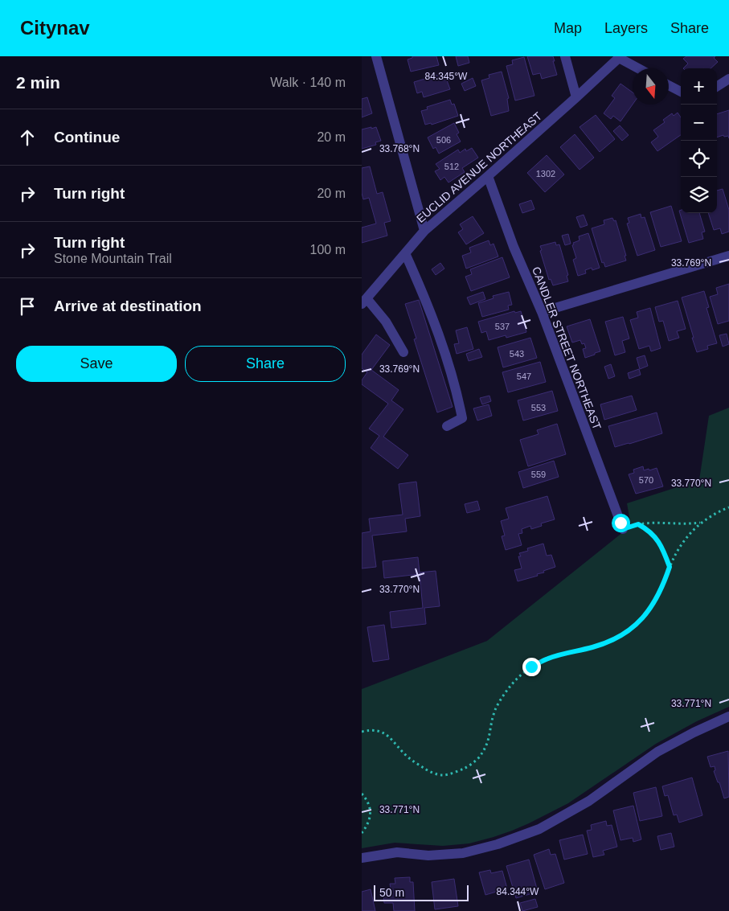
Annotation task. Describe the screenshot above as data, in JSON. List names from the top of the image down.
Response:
{
  "streets": {
    "street": ["EUCLID AVENUE NORTHEAST", "CANDLER STREET NORTHEAST"]
  },
  "crossings": [
    ["EUCLID AVENUE NORTHEAST", "CANDLER STREET NORTHEAST"]
  ],
  "house_numbers": [
    "506",
    "512",
    "1302",
    "537",
    "543",
    "547",
    "553",
    "559",
    "570"
  ],
  "scale_bar": "50 m",
  "north": "bottom",
  "page": {
    "header": "Citynav",
    "nav": ["Map", "Layers", "Share"],
    "heading": ["2 min", "Walk · 140 m"],
    "map_buttons": ["+", "−"],
    "list": [
      ["Continue", "20 m"],
      ["Turn right", "20 m"],
      ["Turn right", "Stone Mountain Trail", "100 m"],
      "Arrive at destination"
    ],
    "buttons": ["Save", "Share"],
    "scale": "50 m"
  },
  "coordinates": [
    "84.345°W",
    "33.768°N",
    "33.769°N",
    "33.770°N",
    "33.771°N",
    "84.344°W"
  ]
}
